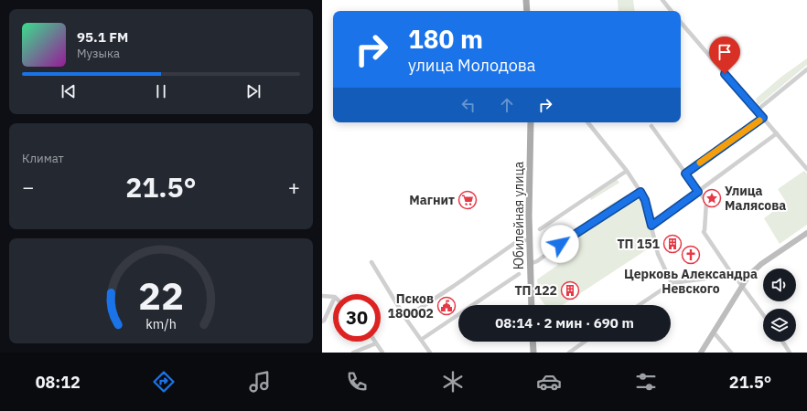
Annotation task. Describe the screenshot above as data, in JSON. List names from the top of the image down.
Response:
{
  "streets": {
    "main road": ["Юбилейная улица"]
  },
  "places": {
    "place": ["Улица Малясова"],
    "supermarket": ["Магнит"],
    "building": ["ТП 151", "ТП 122"],
    "church": ["Церковь Александра Невского"],
    "public building": ["Псков 180002"]
  },
  "page": {
    "turn": ["180 m", "улица Молодова"],
    "song": ["95.1 FM", "Музыка"],
    "tile": "Климат",
    "heat": ["−", "21.5°", "+"],
    "limit": "30",
    "trip": "08:14 · 2 мин · 690 m",
    "tabs": ["08:12", "21.5°"],
    "gauge": ["22", "km/h"]
  }
}
